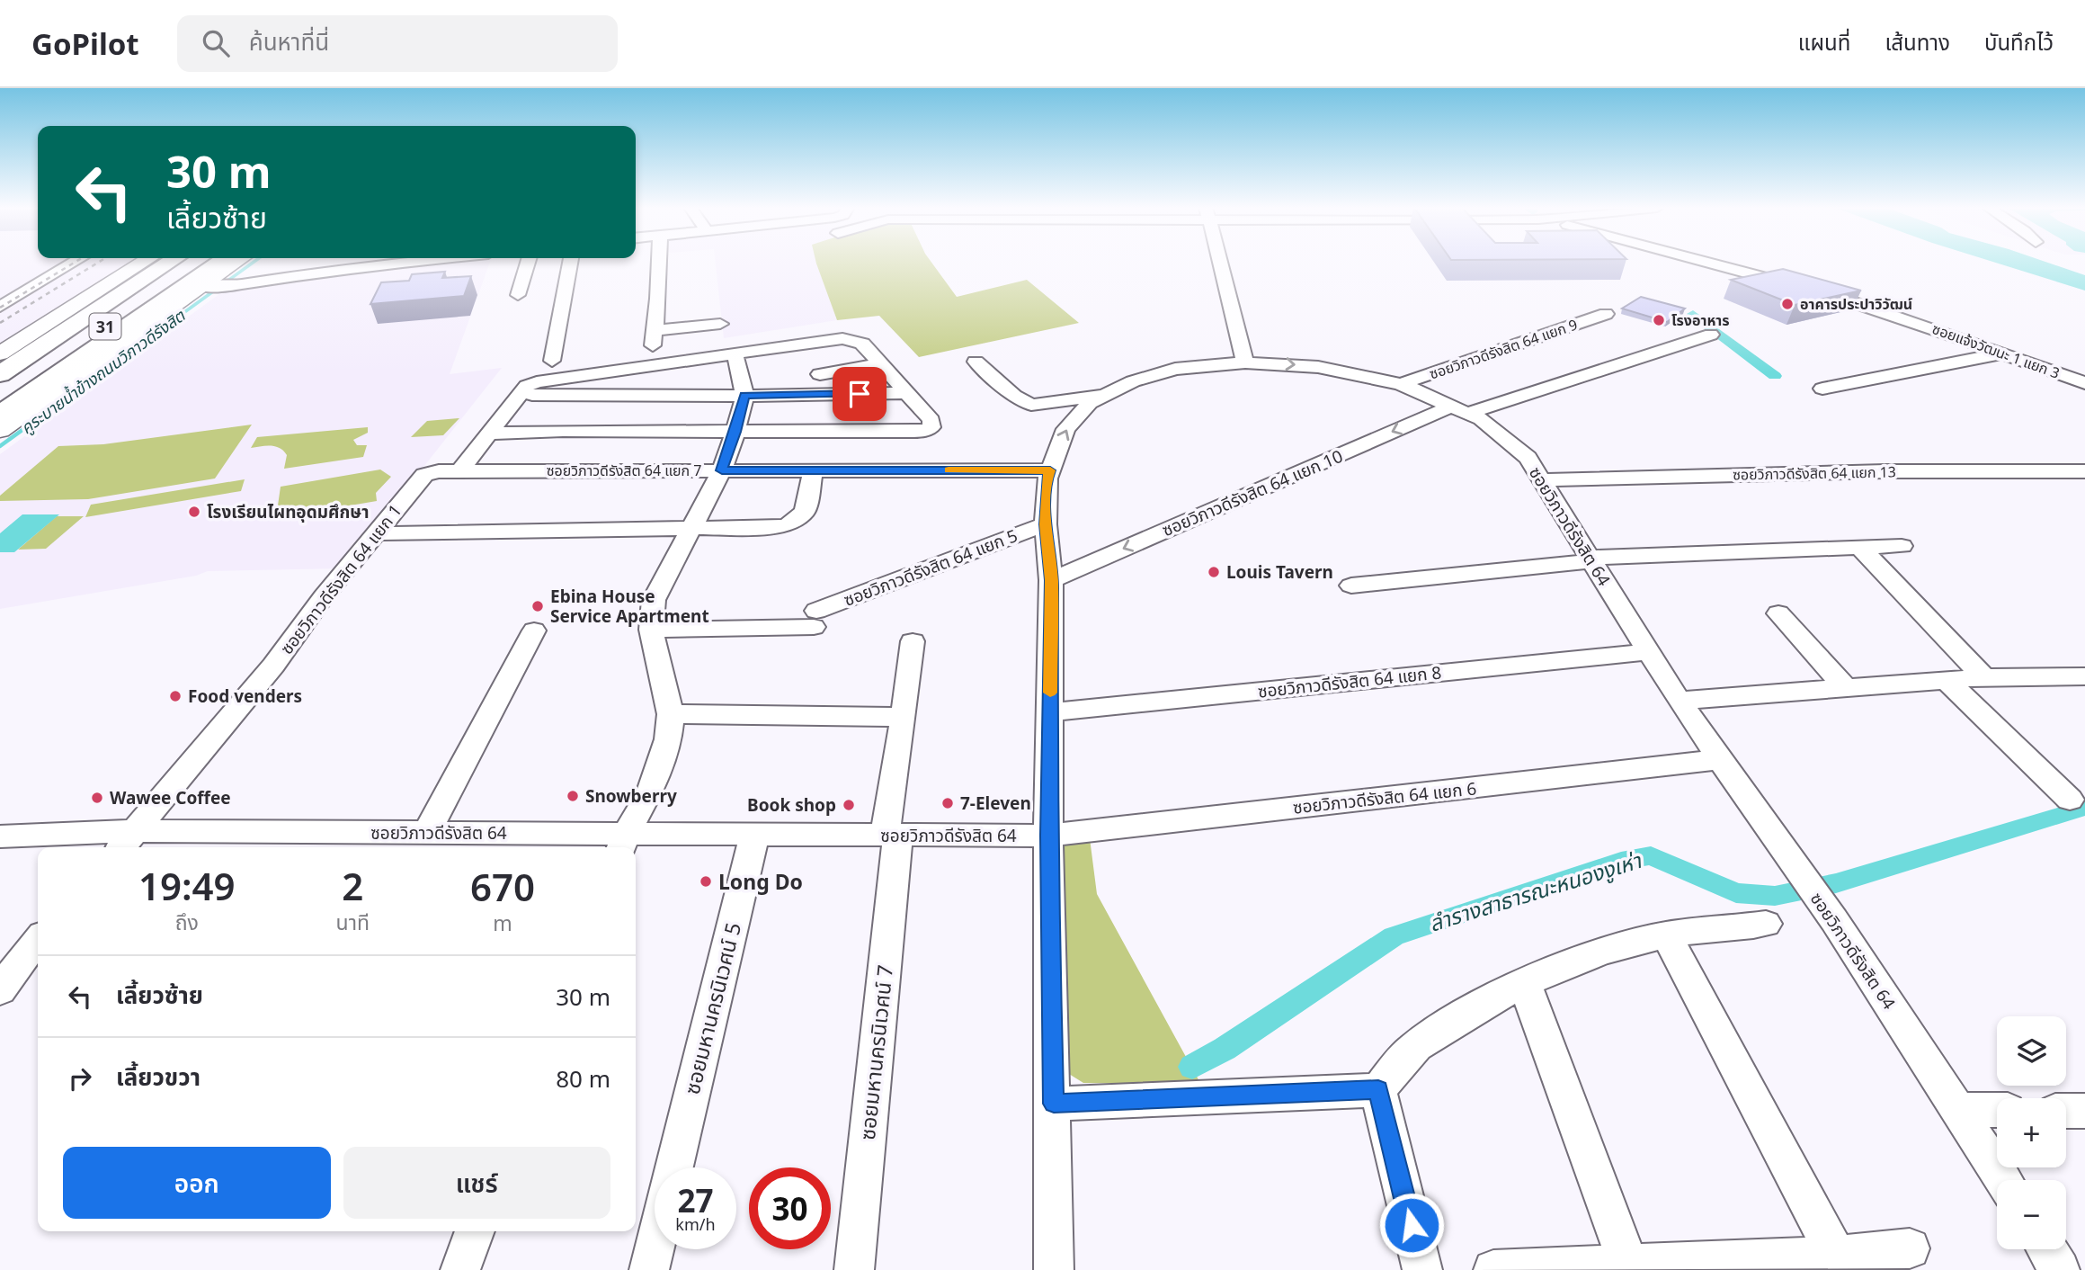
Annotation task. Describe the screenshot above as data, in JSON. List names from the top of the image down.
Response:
{
  "streets": {
    "highway": ["31"],
    "street": [
      "ซอยวิภาวดีรังสิต 64 แยก 9",
      "ซอยแจ้งวัฒนะ 1 แยก 3",
      "ซอยวิภาวดีรังสิต 64 แยก 7",
      "ซอยวิภาวดีรังสิต 64 แยก 13",
      "ซอยวิภาวดีรังสิต 64 แยก 10",
      "ซอยวิภาวดีรังสิต 64",
      "ซอยวิภาวดีรังสิต 64 แยก 5",
      "ซอยวิภาวดีรังสิต 64 แยก 1",
      "ซอยวิภาวดีรังสิต 64 แยก 8",
      "ซอยวิภาวดีรังสิต 64 แยก 6",
      "ซอยมหานครนิเวศน์ 5",
      "ซอยมหานครนิเวศน์ 7"
    ]
  },
  "crossings": [
    ["ซอยวิภาวดีรังสิต 64 แยก 9", "ซอยวิภาวดีรังสิต 64"],
    ["ซอยวิภาวดีรังสิต 64 แยก 7", "ซอยวิภาวดีรังสิต 64"],
    ["ซอยวิภาวดีรังสิต 64 แยก 7", "ซอยวิภาวดีรังสิต 64 แยก 1"],
    ["ซอยวิภาวดีรังสิต 64 แยก 13", "ซอยวิภาวดีรังสิต 64"],
    ["ซอยวิภาวดีรังสิต 64 แยก 10", "ซอยวิภาวดีรังสิต 64"],
    ["ซอยวิภาวดีรังสิต 64", "ซอยวิภาวดีรังสิต 64 แยก 5"],
    ["ซอยวิภาวดีรังสิต 64", "ซอยวิภาวดีรังสิต 64 แยก 1"],
    ["ซอยวิภาวดีรังสิต 64", "ซอยวิภาวดีรังสิต 64 แยก 8"],
    ["ซอยวิภาวดีรังสิต 64", "ซอยวิภาวดีรังสิต 64 แยก 6"],
    ["ซอยวิภาวดีรังสิต 64", "ซอยมหานครนิเวศน์ 5"],
    ["ซอยวิภาวดีรังสิต 64", "ซอยมหานครนิเวศน์ 7"]
  ],
  "water": ["คูระบายน้ำข้างถนนวิภาวดีรังสิต", "ลำรางสาธารณะหนองงูเห่า"],
  "places": [
    "อาคารประปาวิวัฒน์",
    "โรงอาหาร",
    "โรงเรียนไผทอุดมศึกษา",
    "Louis Tavern",
    "Ebina House Service Apartment",
    "Food venders",
    "Snowberry",
    "Wawee Coffee",
    "7-Eleven",
    "Book shop",
    "Long Do"
  ],
  "page": {
    "header": "GoPilot",
    "search": "ค้นหาที่นี่",
    "nav": ["แผนที่", "เส้นทาง", "บันทึกไว้"],
    "turn": ["30 m", "เลี้ยวซ้าย"],
    "eta": [
      "19:49",
      "ถึง",
      "2",
      "นาที",
      "670",
      "m"
    ],
    "list": [
      {
        "name": "เลี้ยวซ้าย",
        "value": "30 m"
      },
      {
        "name": "เลี้ยวขวา",
        "value": "80 m"
      }
    ],
    "map_buttons": ["+", "−"],
    "buttons": ["ออก", "แชร์"],
    "speed": "27 km/h",
    "limit": "30"
  }
}
